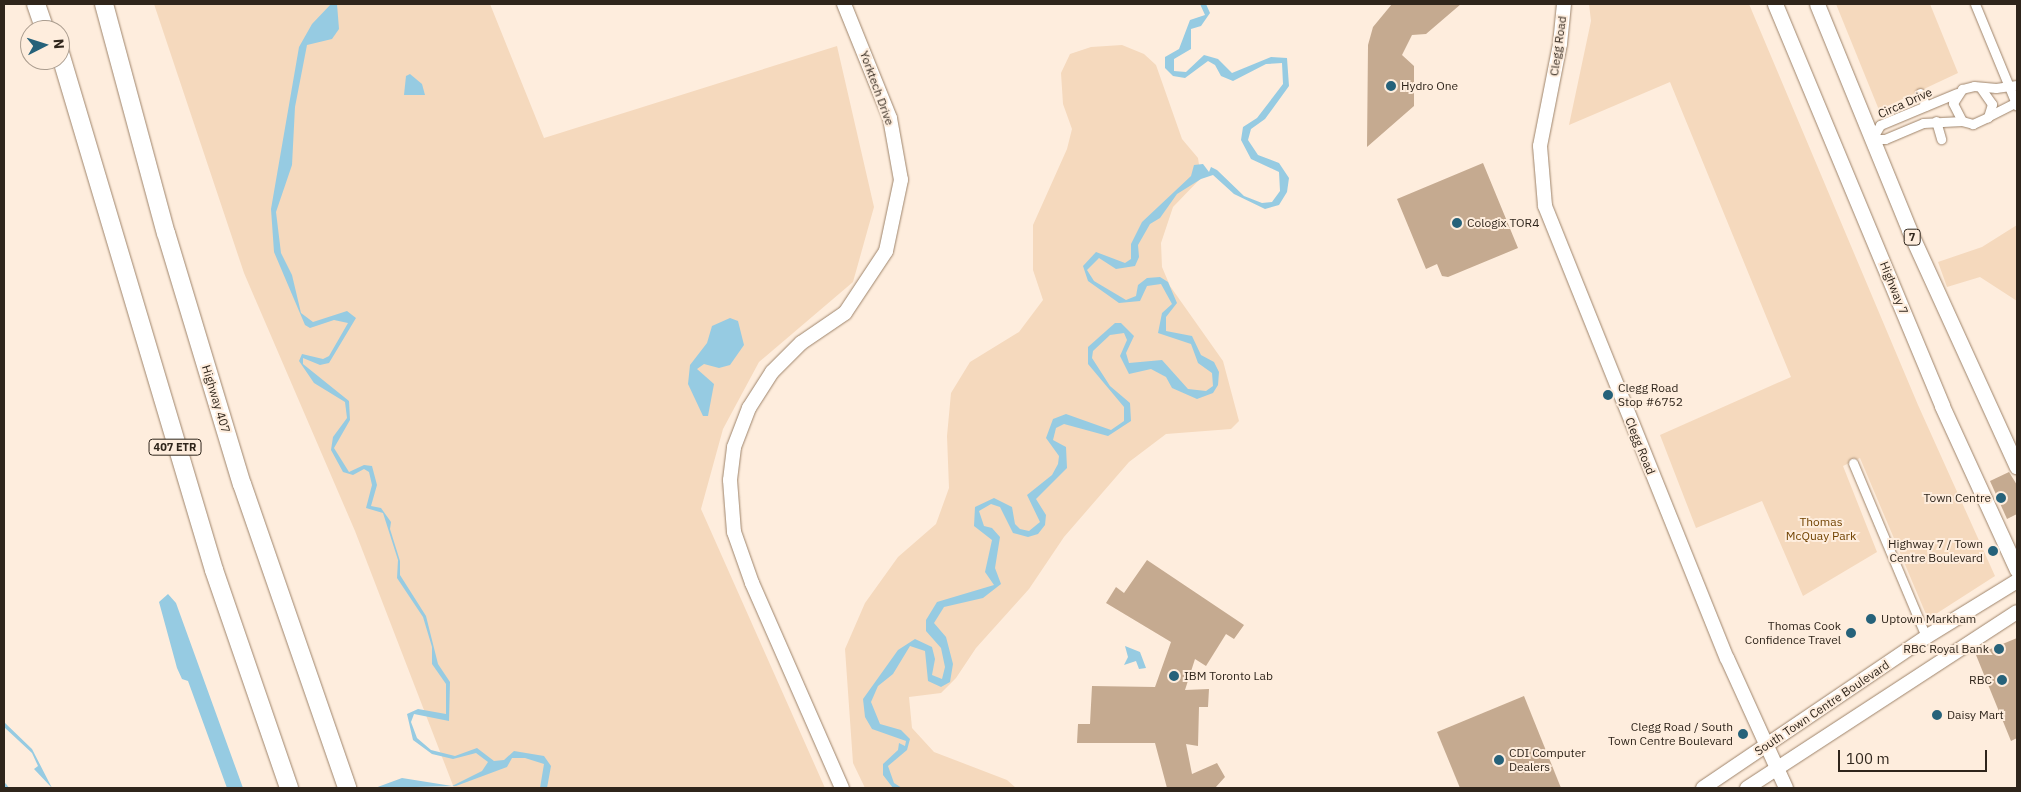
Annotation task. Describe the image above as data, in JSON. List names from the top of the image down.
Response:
{
  "streets": {
    "highway": ["Highway 407", "407 ETR"],
    "main road": ["7", "Highway 7"],
    "street": [
      "Clegg Road",
      "Yorktech Drive",
      "Circa Drive",
      "South Town Centre Boulevard"
    ]
  },
  "crossings": [
    ["Clegg Road", "South Town Centre Boulevard"],
    ["Circa Drive", "7"]
  ],
  "parks": ["Thomas McQuay Park"],
  "places": [
    "Hydro One",
    "Cologix TOR4",
    "Clegg Road Stop #6752",
    "Town Centre",
    "Highway 7 / Town Centre Boulevard",
    "Uptown Markham",
    "Thomas Cook Confidence Travel",
    "RBC Royal Bank",
    "IBM Toronto Lab",
    "RBC",
    "Daisy Mart",
    "Clegg Road / South Town Centre Boulevard",
    "CDI Computer Dealers"
  ],
  "scale_bar": "100 m",
  "north": "right"
}
